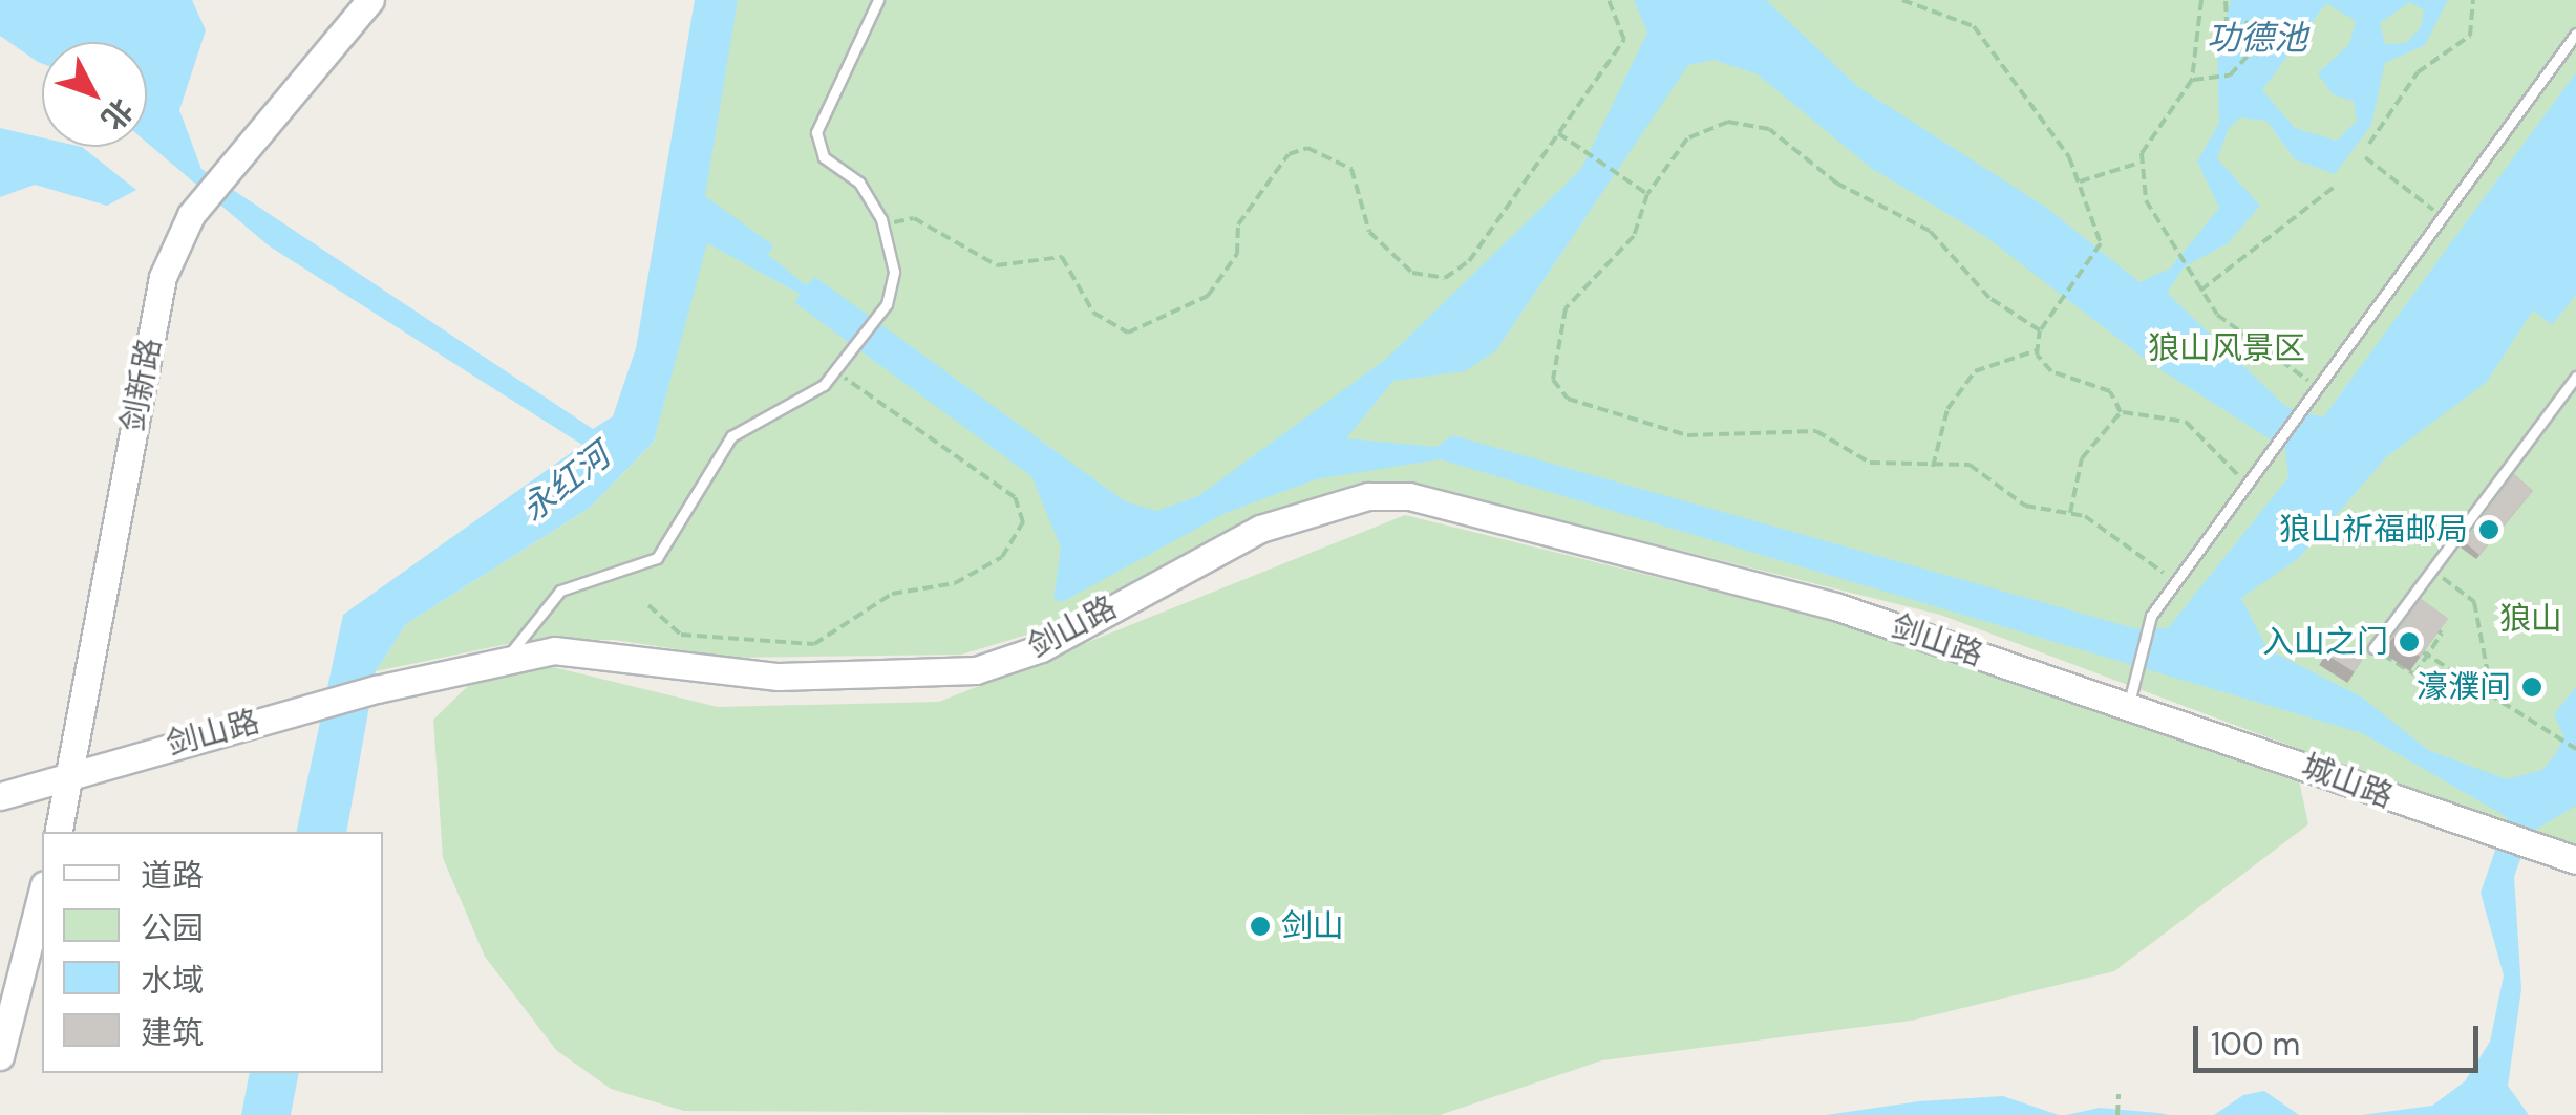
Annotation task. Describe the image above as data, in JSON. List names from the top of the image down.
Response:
{
  "streets": {
    "street": ["剑新路", "剑山路", "城山路"]
  },
  "crossings": [
    ["剑新路", "剑山路"],
    ["剑山路", "城山路"]
  ],
  "water": ["功德池", "永红河"],
  "parks": ["狼山风景区", "狼山"],
  "places": [
    "狼山祈福邮局",
    "入山之门",
    "濠濮间",
    "剑山"
  ],
  "legend": [
    "道路",
    "公园",
    "水域",
    "建筑"
  ],
  "scale_bar": "100 m",
  "north": "bottom right"
}
